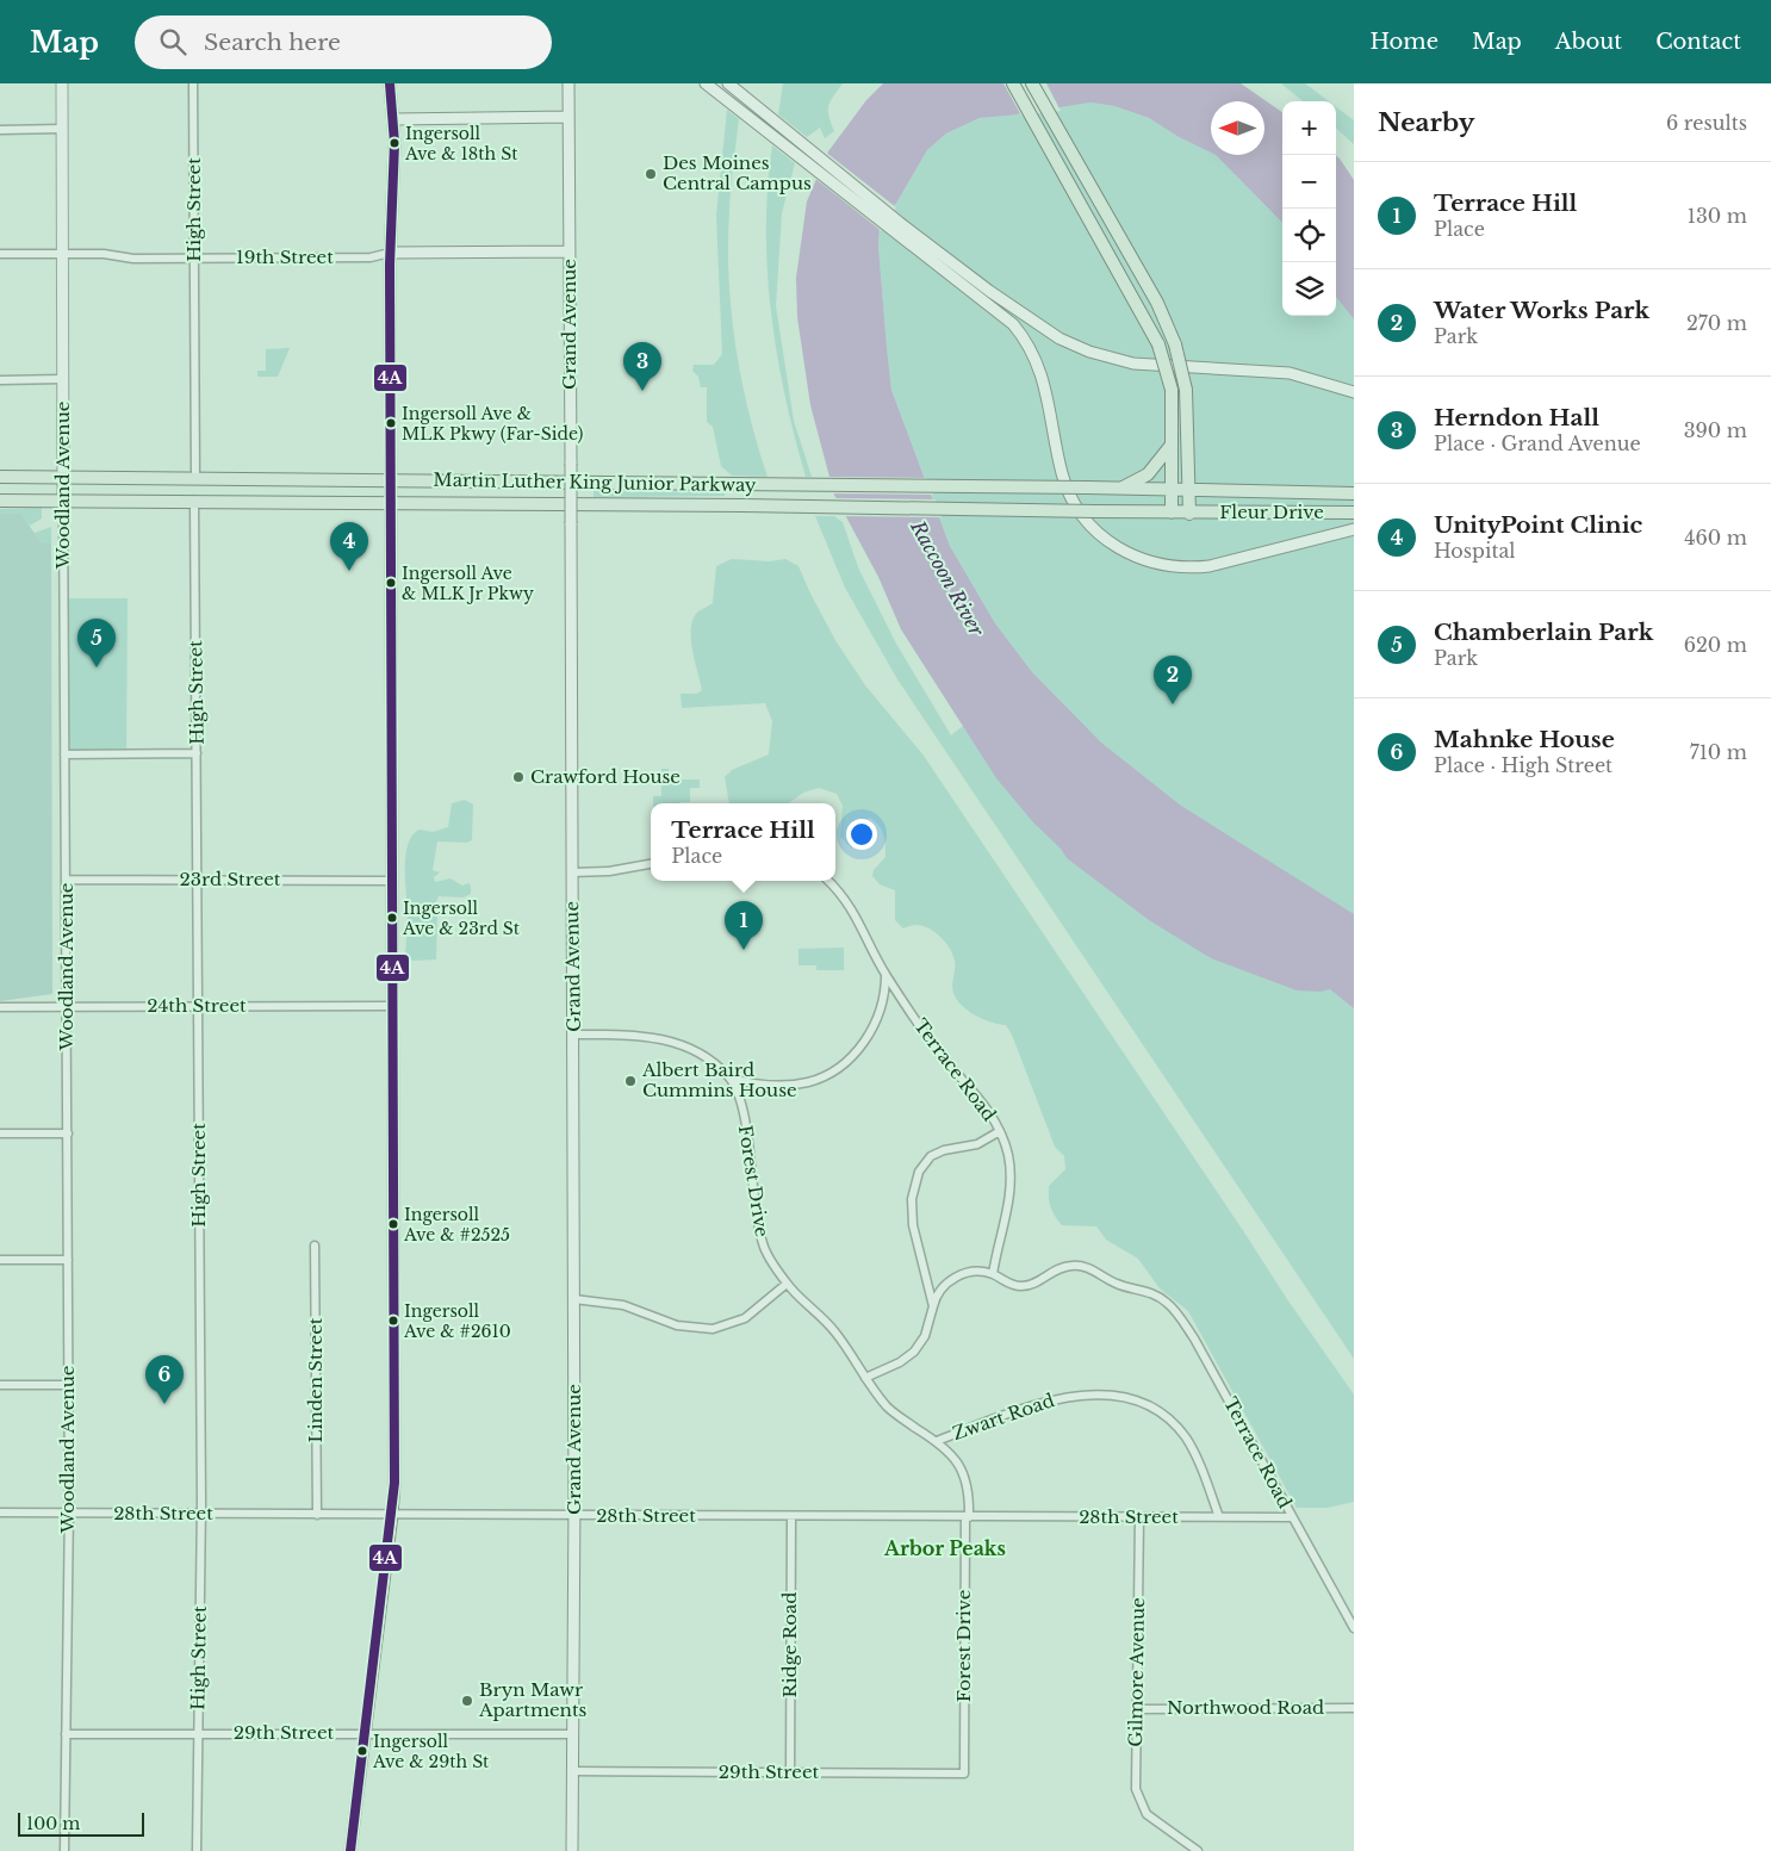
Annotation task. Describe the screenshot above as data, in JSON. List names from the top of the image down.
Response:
{
  "streets": {
    "main road": [
      "19th Street",
      "Grand Avenue",
      "Martin Luther King Junior Parkway",
      "Woodland Avenue",
      "Fleur Drive"
    ],
    "street": [
      "High Street",
      "23rd Street",
      "24th Street",
      "Terrace Road",
      "Forest Drive",
      "Linden Street",
      "Zwart Road",
      "28th Street",
      "Ridge Road",
      "Gilmore Avenue",
      "Northwood Road",
      "29th Street"
    ]
  },
  "crossings": [
    ["High Street", "19th Street"],
    ["High Street", "Martin Luther King Junior Parkway"],
    ["High Street", "23rd Street"],
    ["High Street", "24th Street"],
    ["High Street", "28th Street"],
    ["High Street", "29th Street"],
    ["19th Street", "Grand Avenue"],
    ["19th Street", "Woodland Avenue"],
    ["Grand Avenue", "28th Street"],
    ["Grand Avenue", "29th Street"],
    ["Martin Luther King Junior Parkway", "Woodland Avenue"],
    ["Martin Luther King Junior Parkway", "Fleur Drive"],
    ["Woodland Avenue", "23rd Street"],
    ["Woodland Avenue", "24th Street"],
    ["Woodland Avenue", "28th Street"],
    ["Woodland Avenue", "29th Street"],
    ["Terrace Road", "28th Street"],
    ["Forest Drive", "Zwart Road"],
    ["Forest Drive", "28th Street"],
    ["Forest Drive", "29th Street"],
    ["Linden Street", "28th Street"],
    ["Zwart Road", "28th Street"],
    ["28th Street", "Ridge Road"],
    ["28th Street", "Gilmore Avenue"],
    ["Ridge Road", "29th Street"],
    ["Gilmore Avenue", "Northwood Road"]
  ],
  "districts": ["Arbor Peaks"],
  "water": ["Raccoon River"],
  "places": [
    "Ingersoll Ave & 18th St",
    "Des Moines Central Campus",
    "Ingersoll Ave & MLK Pkwy (Far-Side)",
    "Ingersoll Ave & MLK Jr Pkwy",
    "Crawford House",
    "Ingersoll Ave & 23rd St",
    "Albert Baird Cummins House",
    "Ingersoll Ave & #2525",
    "Ingersoll Ave & #2610",
    "Bryn Mawr Apartments",
    "Ingersoll Ave & 29th St"
  ],
  "lines": ["transit line 4A"],
  "scale_bar": "100 m",
  "north": "left",
  "page": {
    "header": "Map",
    "search": "Search here",
    "nav": [
      "Home",
      "Map",
      "About",
      "Contact"
    ],
    "heading": ["Nearby", "6 results"],
    "map_buttons": ["+", "−"],
    "list": [
      {
        "mark": "1",
        "name": "Terrace Hill",
        "note": "Place",
        "value": "130 m"
      },
      {
        "mark": "2",
        "name": "Water Works Park",
        "note": "Park",
        "value": "270 m"
      },
      {
        "mark": "3",
        "name": "Herndon Hall",
        "note": "Place · Grand Avenue",
        "value": "390 m"
      },
      {
        "mark": "4",
        "name": "UnityPoint Clinic",
        "note": "Hospital",
        "value": "460 m"
      },
      {
        "mark": "5",
        "name": "Chamberlain Park",
        "note": "Park",
        "value": "620 m"
      },
      {
        "mark": "6",
        "name": "Mahnke House",
        "note": "Place · High Street",
        "value": "710 m"
      }
    ],
    "pins": [
      "3",
      "4",
      "5",
      "2",
      "1",
      "6"
    ],
    "popup": ["Terrace Hill", "Place"],
    "scale": "100 m"
  }
}
